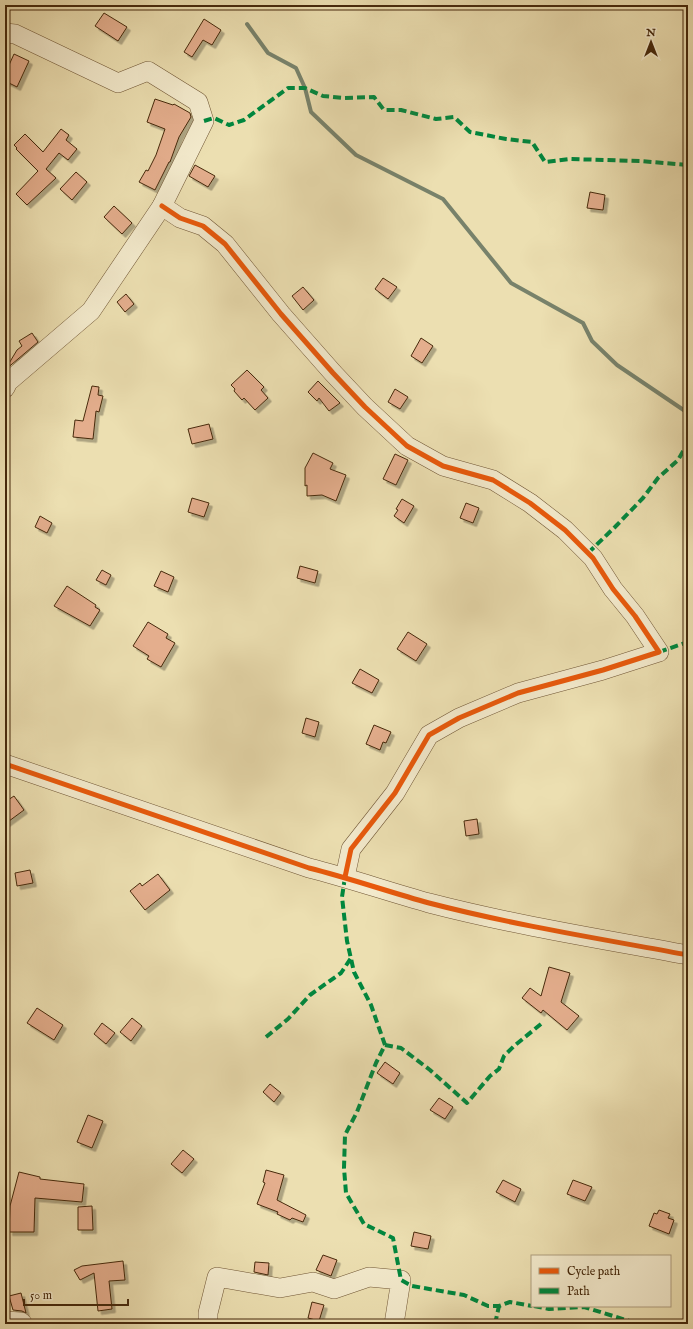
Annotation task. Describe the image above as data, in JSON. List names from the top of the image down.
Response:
{
  "legend": ["Cycle path", "Path"],
  "scale_bar": "50 m",
  "north": "top"
}
